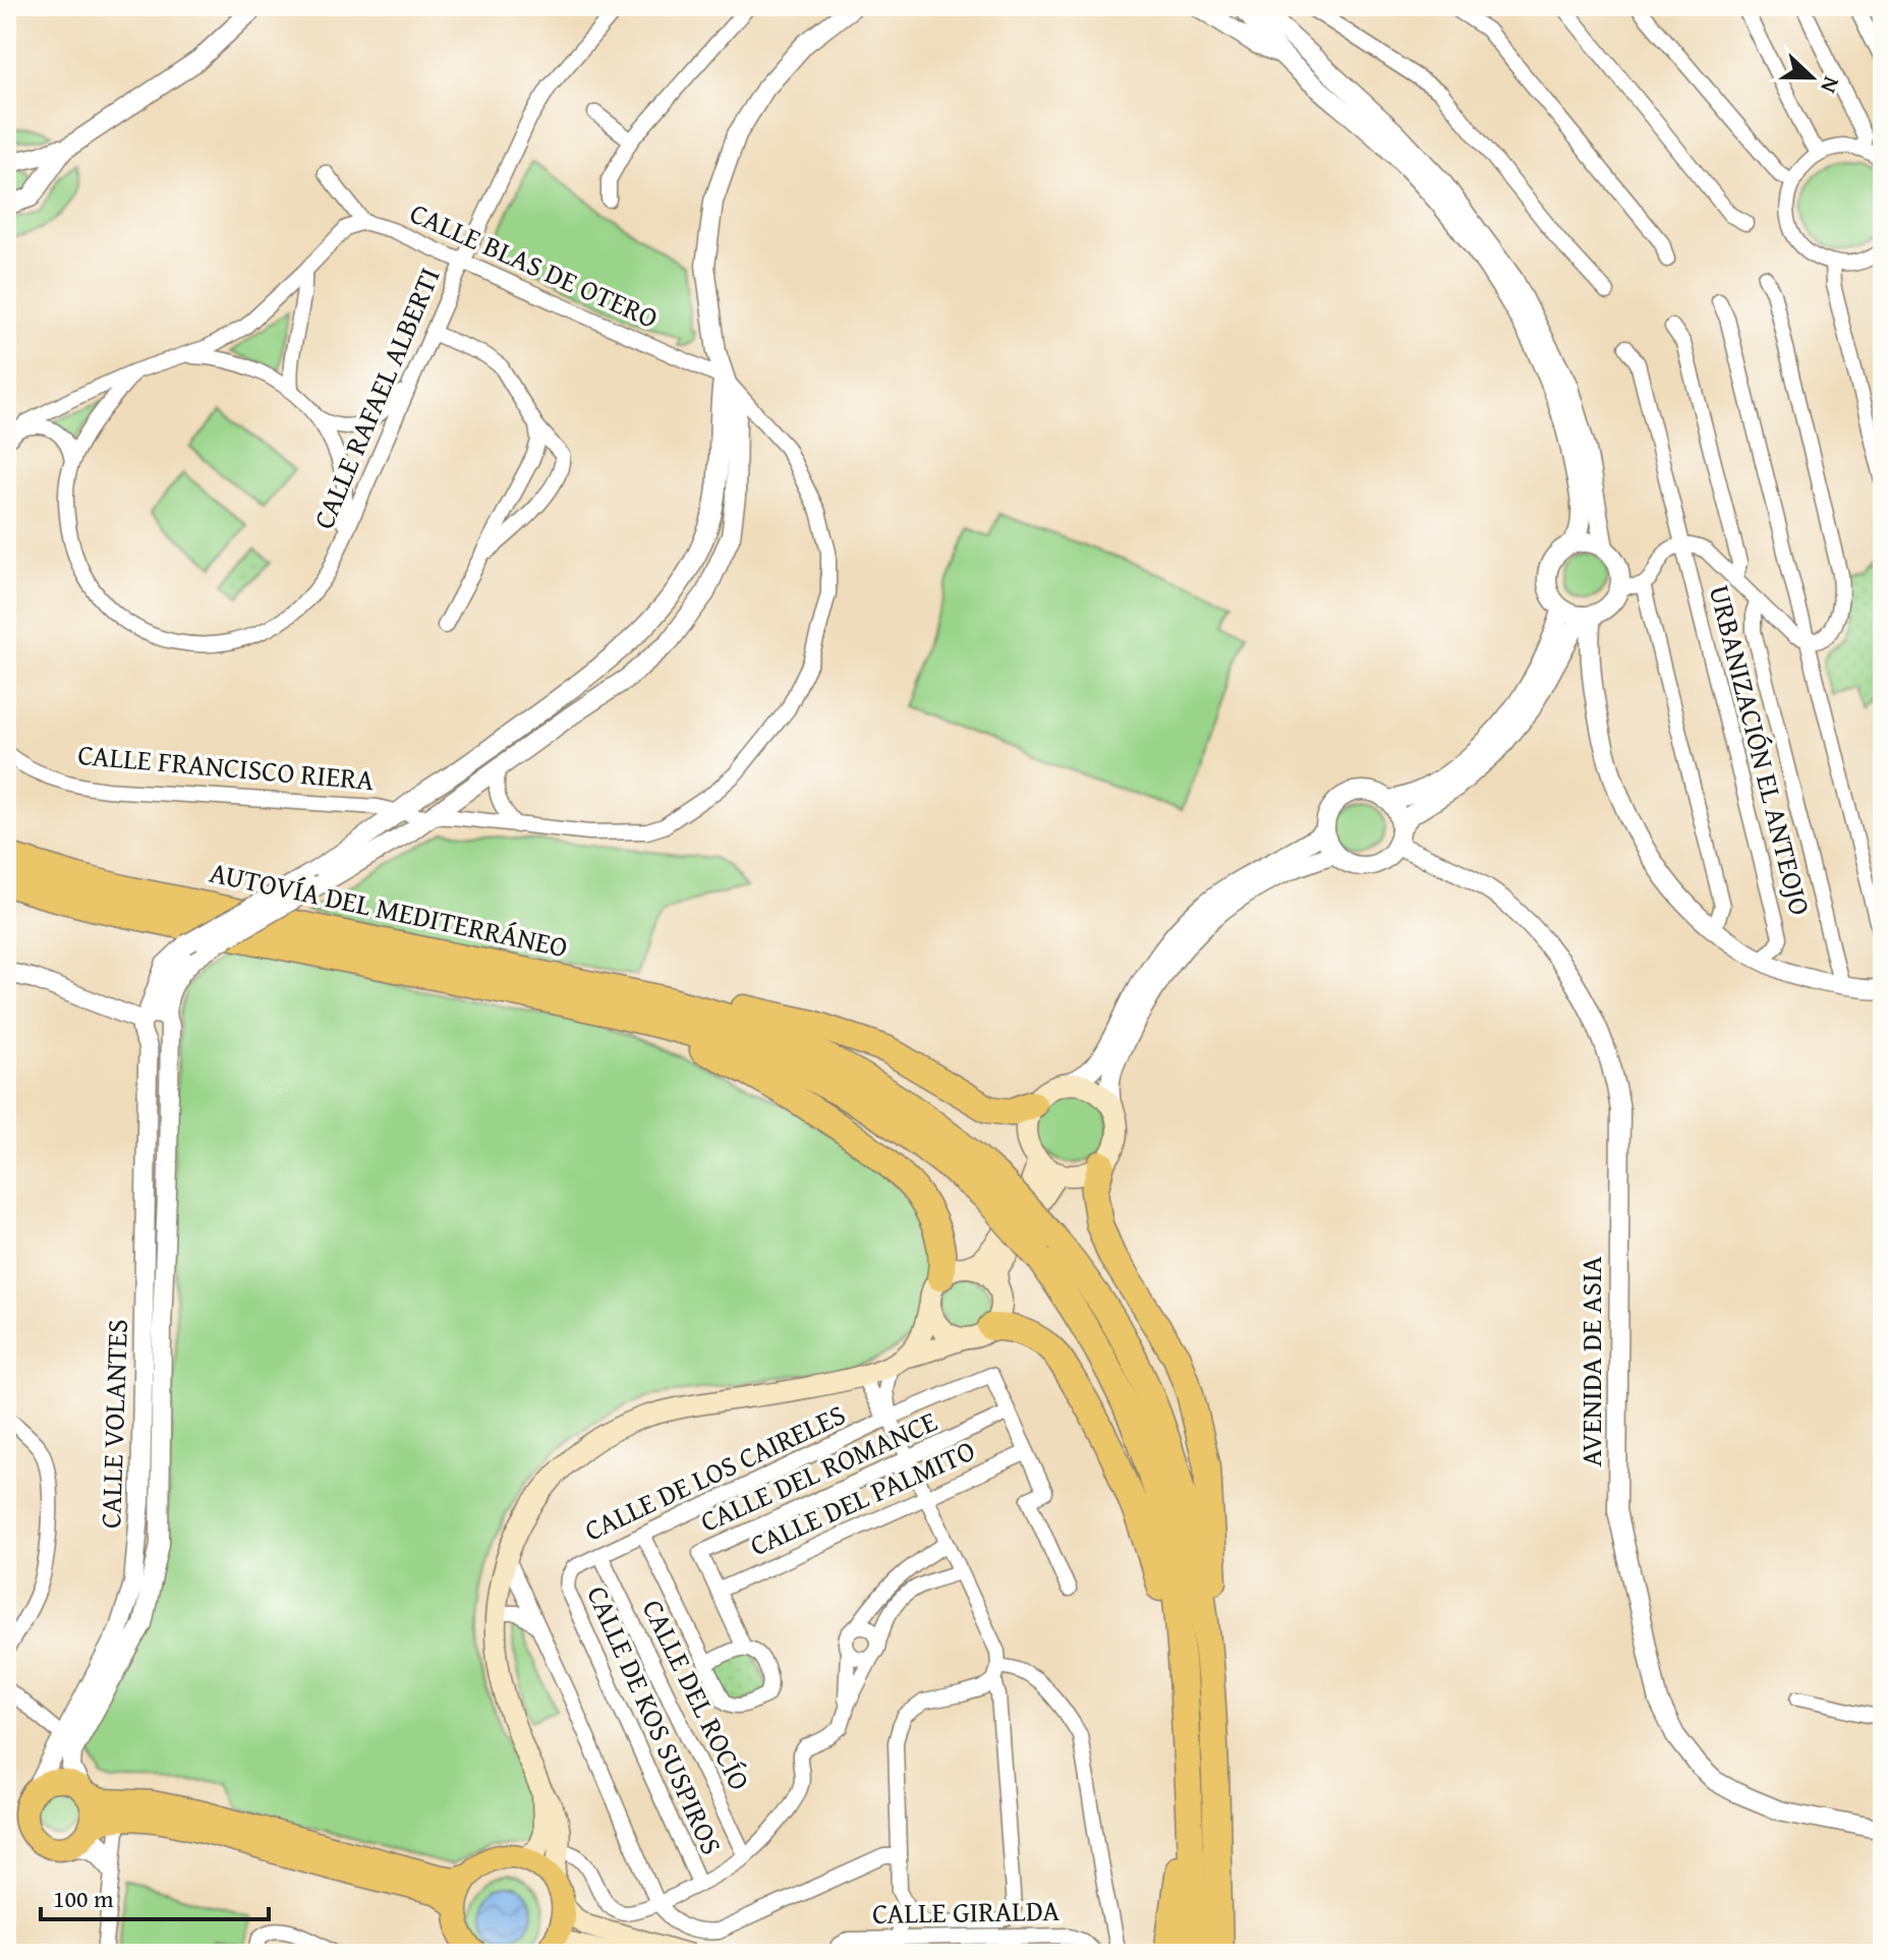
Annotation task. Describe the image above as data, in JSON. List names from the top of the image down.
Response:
{
  "streets": {
    "highway": ["AUTOVÍA DEL MEDITERRÁNEO"],
    "street": [
      "CALLE BLAS DE OTERO",
      "CALLE RAFAEL ALBERTI",
      "URBANIZACIÓN EL ANTEOJO",
      "CALLE FRANCISCO RIERA",
      "AVENIDA DE ASIA",
      "CALLE VOLANTES",
      "CALLE DEL ROMANCE",
      "CALLE DE LOS CAIRELES",
      "CALLE DEL PALMITO",
      "CALLE DEL ROCÍO",
      "CALLE DE KOS SUSPIROS",
      "CALLE GIRALDA"
    ]
  },
  "crossings": [
    ["CALLE BLAS DE OTERO", "CALLE RAFAEL ALBERTI"],
    ["CALLE BLAS DE OTERO", "CALLE FRANCISCO RIERA"],
    ["CALLE FRANCISCO RIERA", "CALLE VOLANTES"],
    ["CALLE DEL ROMANCE", "CALLE DE LOS CAIRELES"],
    ["CALLE DEL ROMANCE", "CALLE DEL PALMITO"],
    ["CALLE DE LOS CAIRELES", "CALLE DEL ROCÍO"],
    ["CALLE DE LOS CAIRELES", "CALLE DE KOS SUSPIROS"]
  ],
  "scale_bar": "100 m",
  "north": "right"
}
